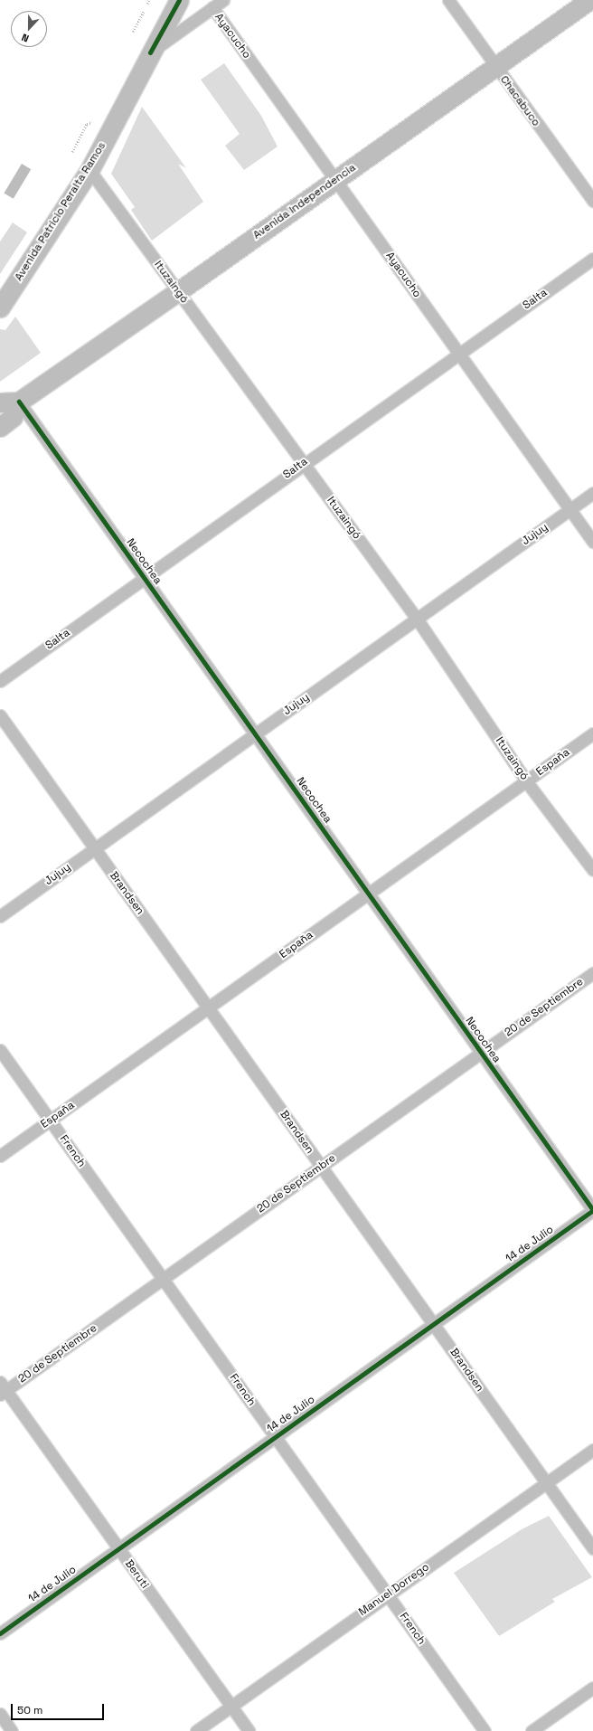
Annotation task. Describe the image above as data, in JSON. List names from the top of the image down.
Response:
{
  "streets": {
    "main road": ["Avenida Independencia", "Avenida Patricio Peralta Ramos"],
    "street": [
      "Ayacucho",
      "Chacabuco",
      "Ituzaingó",
      "Salta",
      "Jujuy",
      "Necochea",
      "España",
      "Brandsen",
      "20 de Septiembre",
      "French",
      "14 de Julio",
      "Beruti",
      "Manuel Dorrego"
    ]
  },
  "crossings": [
    ["Ayacucho", "Avenida Independencia"],
    ["Ayacucho", "Salta"],
    ["Ayacucho", "Jujuy"],
    ["Chacabuco", "Avenida Independencia"],
    ["Avenida Independencia", "Ituzaingó"],
    ["Avenida Independencia", "Necochea"],
    ["Avenida Patricio Peralta Ramos", "Ituzaingó"],
    ["Ituzaingó", "Salta"],
    ["Ituzaingó", "Jujuy"],
    ["Ituzaingó", "España"],
    ["Salta", "Necochea"],
    ["Jujuy", "Necochea"],
    ["Jujuy", "Brandsen"],
    ["Necochea", "España"],
    ["Necochea", "20 de Septiembre"],
    ["Necochea", "14 de Julio"],
    ["España", "Brandsen"],
    ["España", "French"],
    ["Brandsen", "20 de Septiembre"],
    ["Brandsen", "14 de Julio"],
    ["Brandsen", "Manuel Dorrego"],
    ["20 de Septiembre", "French"],
    ["20 de Septiembre", "Beruti"],
    ["French", "14 de Julio"],
    ["French", "Manuel Dorrego"],
    ["14 de Julio", "Beruti"],
    ["Beruti", "Manuel Dorrego"]
  ],
  "scale_bar": "50 m",
  "north": "bottom"
}
